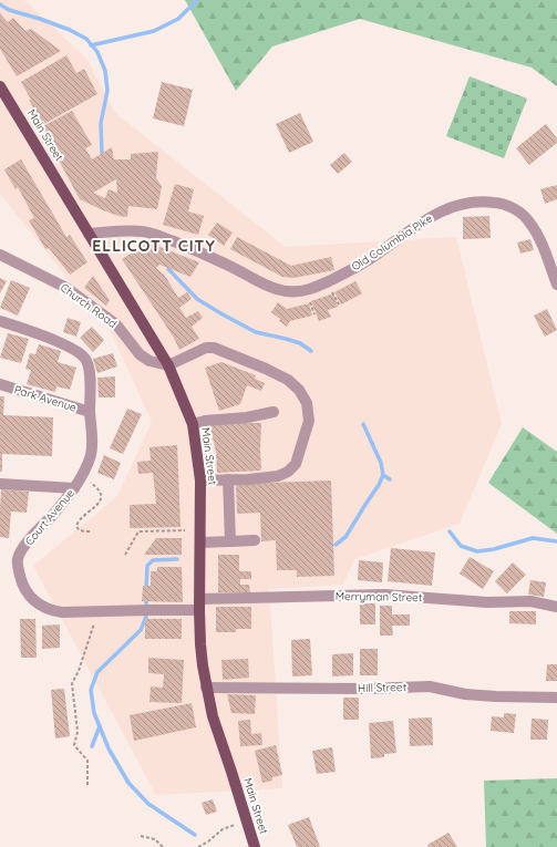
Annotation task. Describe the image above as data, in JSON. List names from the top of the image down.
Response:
{
  "streets": {
    "main road": ["Main Street"],
    "street": [
      "Old Columbia Pike",
      "Church Road",
      "Park Avenue",
      "Court Avenue",
      "Merryman Street",
      "Hill Street"
    ]
  },
  "crossings": [
    ["Main Street", "Old Columbia Pike"],
    ["Main Street", "Church Road"],
    ["Main Street", "Court Avenue"],
    ["Main Street", "Merryman Street"],
    ["Main Street", "Hill Street"],
    ["Park Avenue", "Court Avenue"],
    ["Court Avenue", "Merryman Street"]
  ],
  "districts": ["ELLICOTT CITY"]
}
